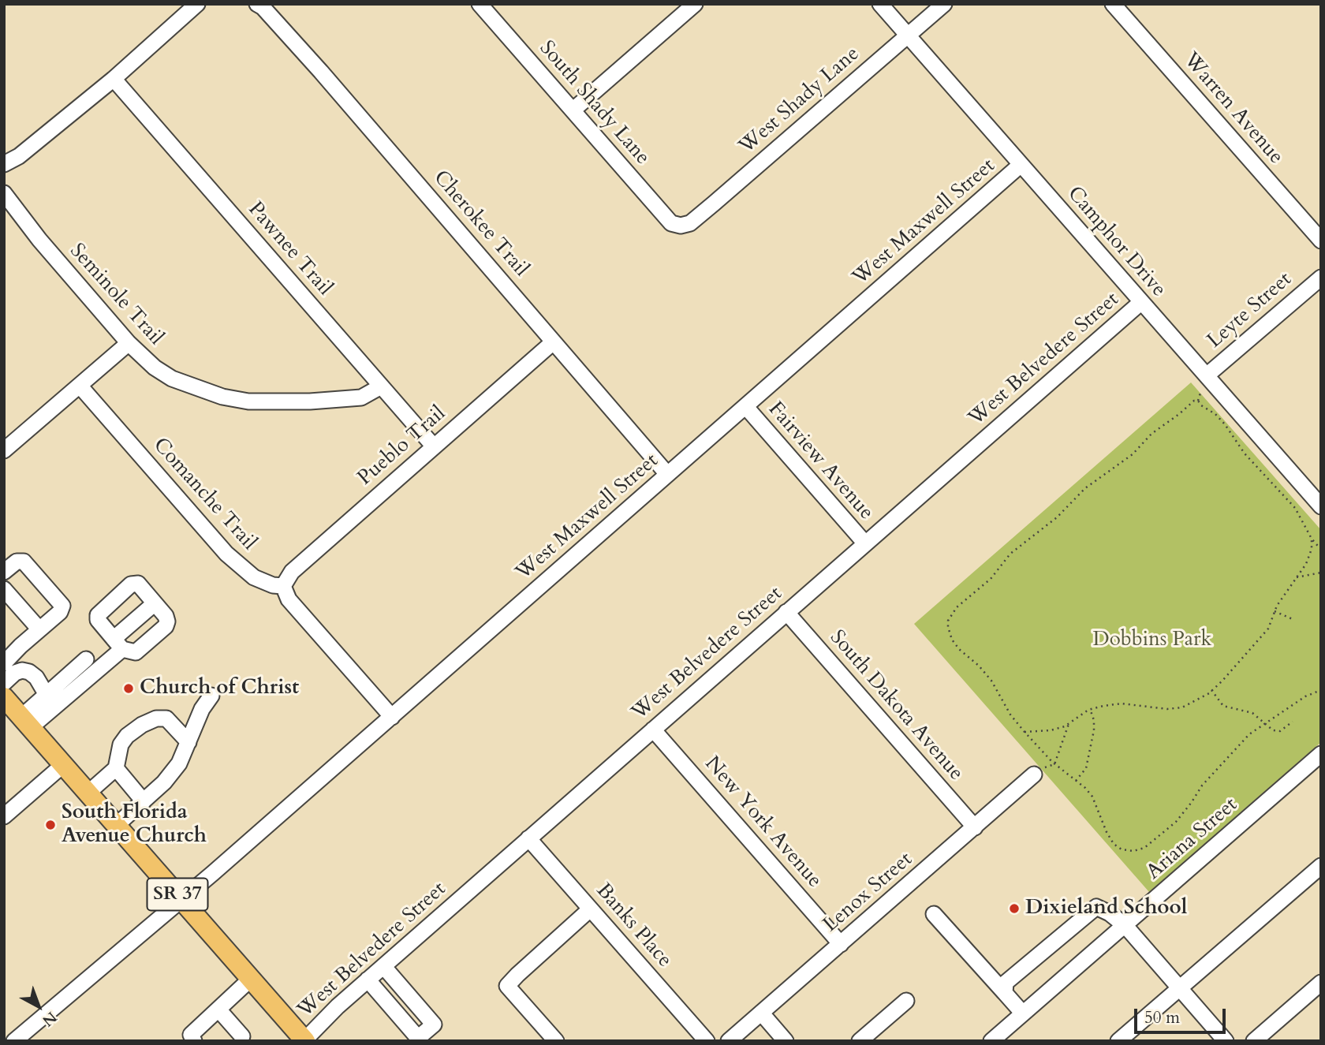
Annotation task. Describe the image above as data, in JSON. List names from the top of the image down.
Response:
{
  "streets": {
    "main road": ["SR 37"],
    "street": [
      "West Shady Lane",
      "South Shady Lane",
      "Warren Avenue",
      "West Maxwell Street",
      "Cherokee Trail",
      "Camphor Drive",
      "Pawnee Trail",
      "Seminole Trail",
      "Leyte Street",
      "West Belvedere Street",
      "Pueblo Trail",
      "Fairview Avenue",
      "Comanche Trail",
      "South Dakota Avenue",
      "New York Avenue",
      "Ariana Street",
      "Lenox Street",
      "Banks Place"
    ]
  },
  "crossings": [
    ["West Shady Lane", "South Shady Lane"],
    ["West Shady Lane", "Camphor Drive"],
    ["West Maxwell Street", "Cherokee Trail"],
    ["West Maxwell Street", "Camphor Drive"],
    ["West Maxwell Street", "Fairview Avenue"],
    ["West Maxwell Street", "SR 37"],
    ["Cherokee Trail", "Pueblo Trail"],
    ["Camphor Drive", "Leyte Street"],
    ["Camphor Drive", "West Belvedere Street"],
    ["Pawnee Trail", "Seminole Trail"],
    ["Pawnee Trail", "Pueblo Trail"],
    ["West Belvedere Street", "Fairview Avenue"],
    ["West Belvedere Street", "South Dakota Avenue"],
    ["West Belvedere Street", "New York Avenue"],
    ["West Belvedere Street", "SR 37"],
    ["West Belvedere Street", "Banks Place"],
    ["Pueblo Trail", "Comanche Trail"],
    ["South Dakota Avenue", "Lenox Street"],
    ["New York Avenue", "Lenox Street"]
  ],
  "parks": ["Dobbins Park"],
  "places": ["Church of Christ", "South Florida Avenue Church", "Dixieland School"],
  "scale_bar": "50 m",
  "north": "bottom right"
}
